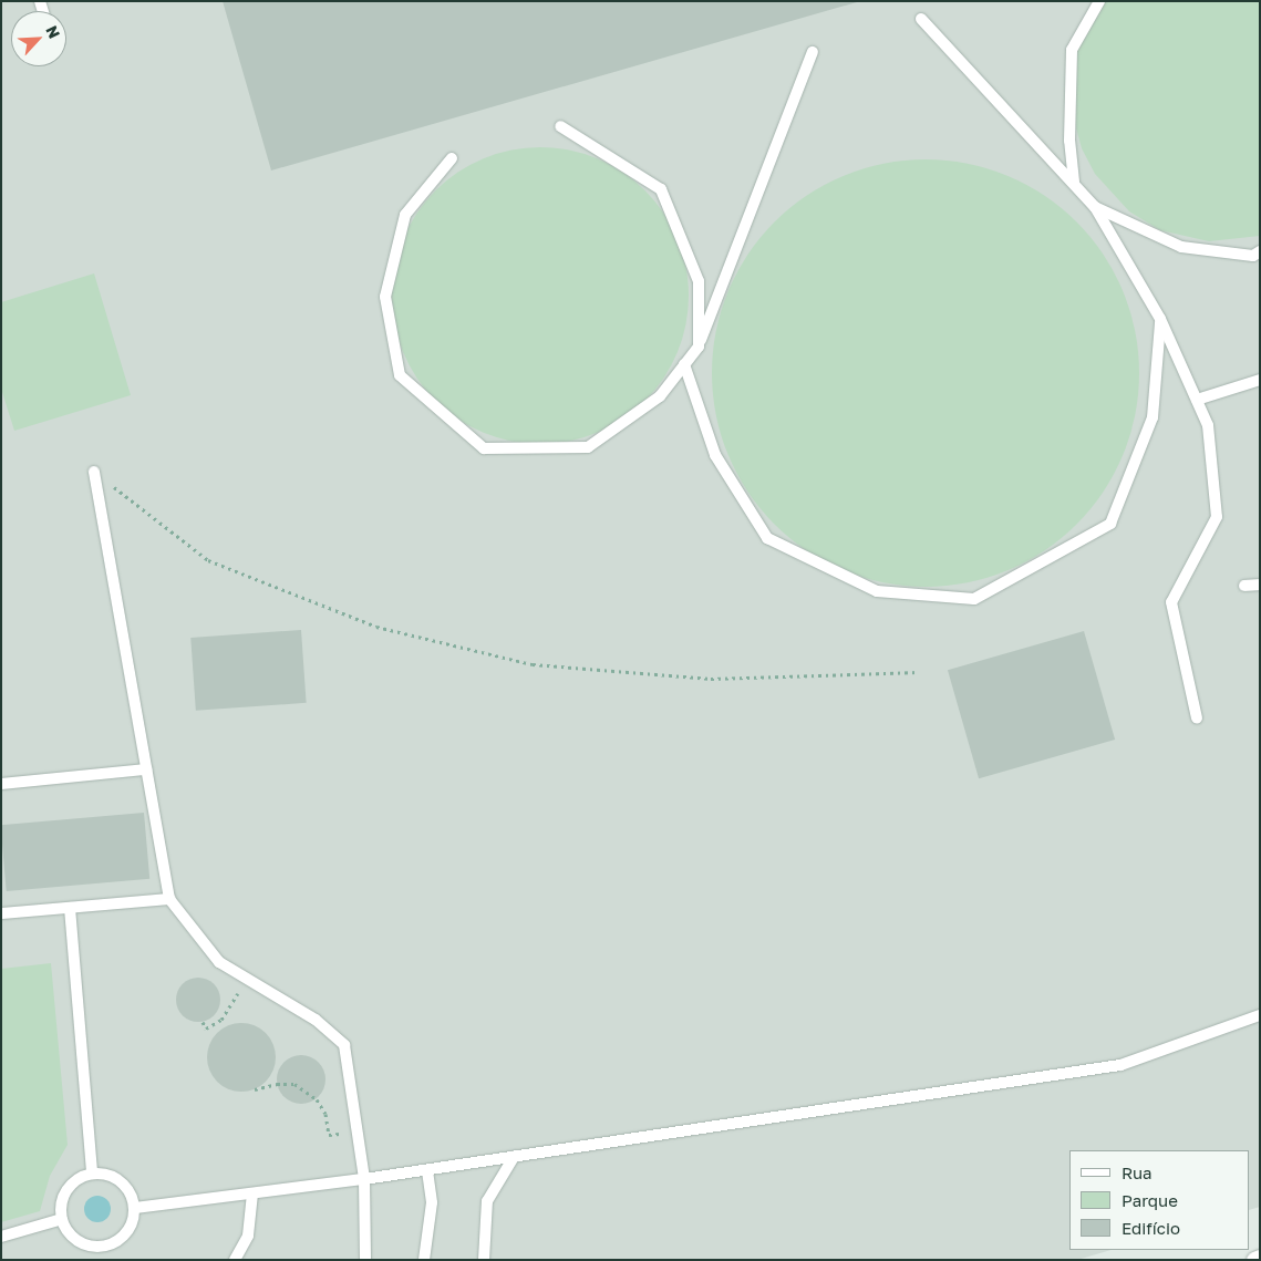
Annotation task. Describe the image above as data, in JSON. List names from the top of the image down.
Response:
{
  "legend": ["Rua", "Parque", "Edifício"],
  "north": "top right"
}
